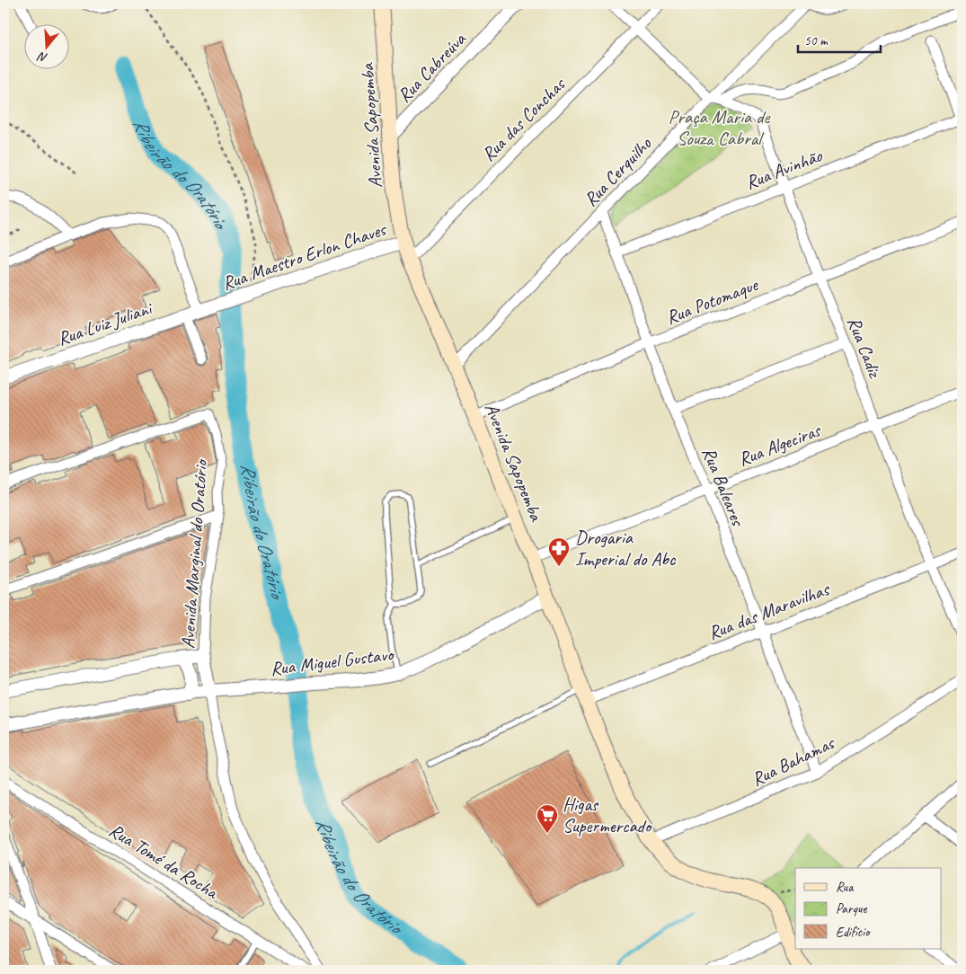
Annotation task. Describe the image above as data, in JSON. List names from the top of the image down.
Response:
{
  "streets": {
    "main road": ["Avenida Sapopemba"],
    "street": [
      "Rua Cabreúva",
      "Rua das Conchas",
      "Rua Avinhão",
      "Rua Cerquilho",
      "Rua Maestro Erlon Chaves",
      "Rua Potomaque",
      "Rua Luiz Juliani",
      "Rua Cadiz",
      "Rua Algeciras",
      "Rua Baleares",
      "Avenida Marginal do Oratório",
      "Rua das Maravilhas",
      "Rua Miguel Gustavo",
      "Rua Bahamas",
      "Rua Tomé da Rocha"
    ]
  },
  "crossings": [
    ["Rua Cabreúva", "Avenida Sapopemba"],
    ["Rua das Conchas", "Avenida Sapopemba"],
    ["Avenida Sapopemba", "Rua Cerquilho"],
    ["Avenida Sapopemba", "Rua Maestro Erlon Chaves"],
    ["Avenida Sapopemba", "Rua Potomaque"],
    ["Avenida Sapopemba", "Rua Algeciras"],
    ["Avenida Sapopemba", "Rua das Maravilhas"],
    ["Avenida Sapopemba", "Rua Miguel Gustavo"],
    ["Avenida Sapopemba", "Rua Bahamas"],
    ["Rua Avinhão", "Rua Cadiz"],
    ["Rua Avinhão", "Rua Baleares"],
    ["Rua Cerquilho", "Rua Cadiz"],
    ["Rua Cerquilho", "Rua Baleares"],
    ["Rua Maestro Erlon Chaves", "Rua Luiz Juliani"],
    ["Rua Potomaque", "Rua Cadiz"],
    ["Rua Potomaque", "Rua Baleares"],
    ["Rua Cadiz", "Rua Algeciras"],
    ["Rua Cadiz", "Rua das Maravilhas"],
    ["Rua Algeciras", "Rua Baleares"],
    ["Rua Baleares", "Rua das Maravilhas"],
    ["Rua Baleares", "Rua Bahamas"],
    ["Avenida Marginal do Oratório", "Rua Miguel Gustavo"]
  ],
  "water": ["Ribeirão do Oratório"],
  "parks": ["Praça Maria de Souza Cabral"],
  "places": {
    "pharmacy": ["Drogaria Imperial do Abc"],
    "supermarket": ["Higas Supermercado"]
  },
  "legend": ["Rua", "Parque", "Edifício"],
  "scale_bar": "50 m",
  "north": "bottom"
}
